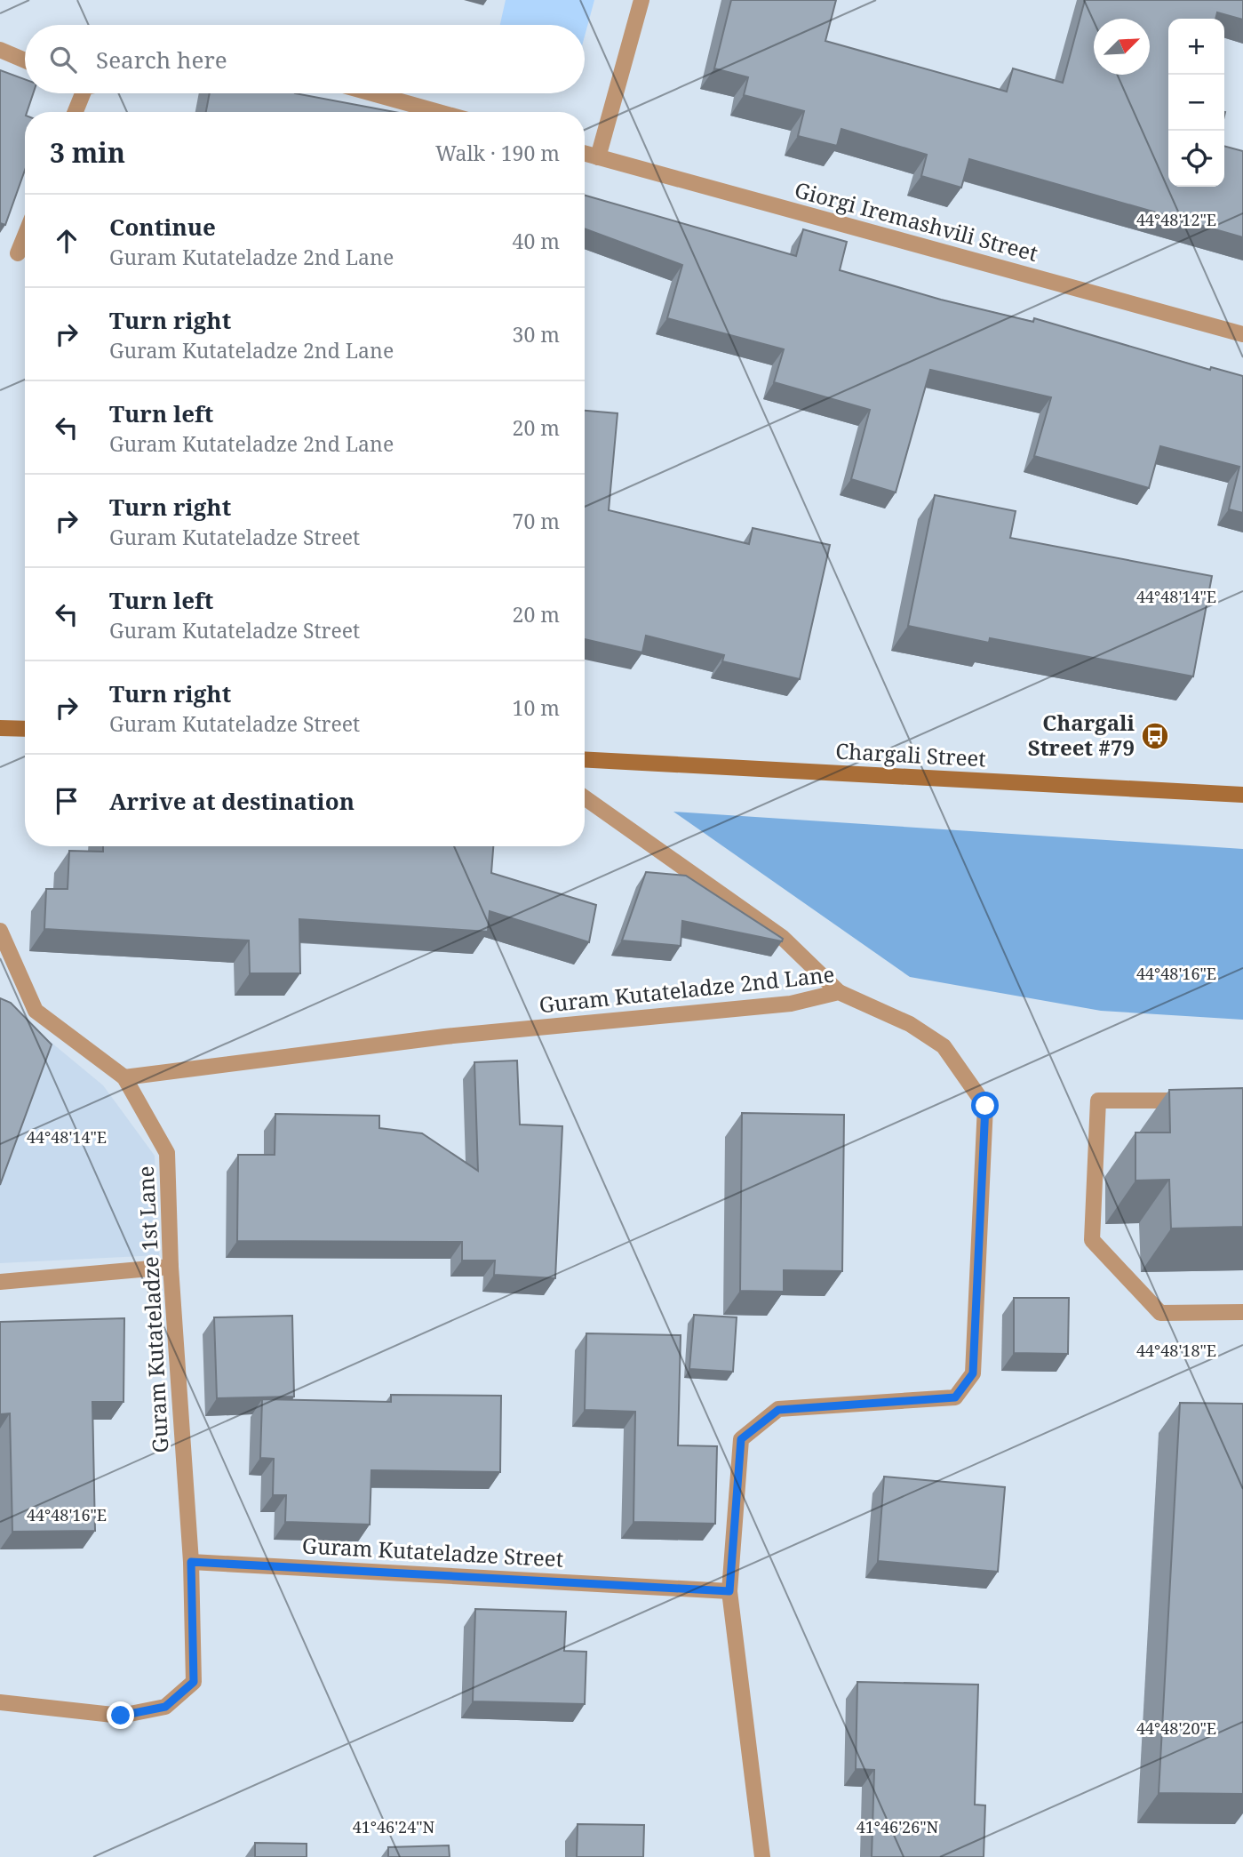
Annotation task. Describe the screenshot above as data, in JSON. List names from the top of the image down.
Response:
{
  "streets": {
    "street": [
      "Giorgi Iremashvili Street",
      "Chargali Street",
      "Guram Kutateladze 2nd Lane",
      "Guram Kutateladze 1st Lane",
      "Guram Kutateladze Street"
    ]
  },
  "crossings": [
    ["Guram Kutateladze 2nd Lane", "Guram Kutateladze 1st Lane"],
    ["Guram Kutateladze 2nd Lane", "Guram Kutateladze Street"],
    ["Guram Kutateladze 1st Lane", "Guram Kutateladze Street"]
  ],
  "places": {
    "bus stop": ["Chargali Street #79"]
  },
  "north": "top right",
  "page": {
    "map_buttons": ["+", "−"],
    "search": "Search here",
    "heading": ["3 min", "Walk · 190 m"],
    "list": [
      ["Continue", "Guram Kutateladze 2nd Lane", "40 m"],
      ["Turn right", "Guram Kutateladze 2nd Lane", "30 m"],
      ["Turn left", "Guram Kutateladze 2nd Lane", "20 m"],
      ["Turn right", "Guram Kutateladze Street", "70 m"],
      ["Turn left", "Guram Kutateladze Street", "20 m"],
      ["Turn right", "Guram Kutateladze Street", "10 m"],
      "Arrive at destination"
    ]
  },
  "coordinates": [
    "44°48'12\"E",
    "44°48'14\"E",
    "44°48'16\"E",
    "44°48'18\"E",
    "44°48'20\"E",
    "41°46'24\"N",
    "41°46'26\"N"
  ]
}
